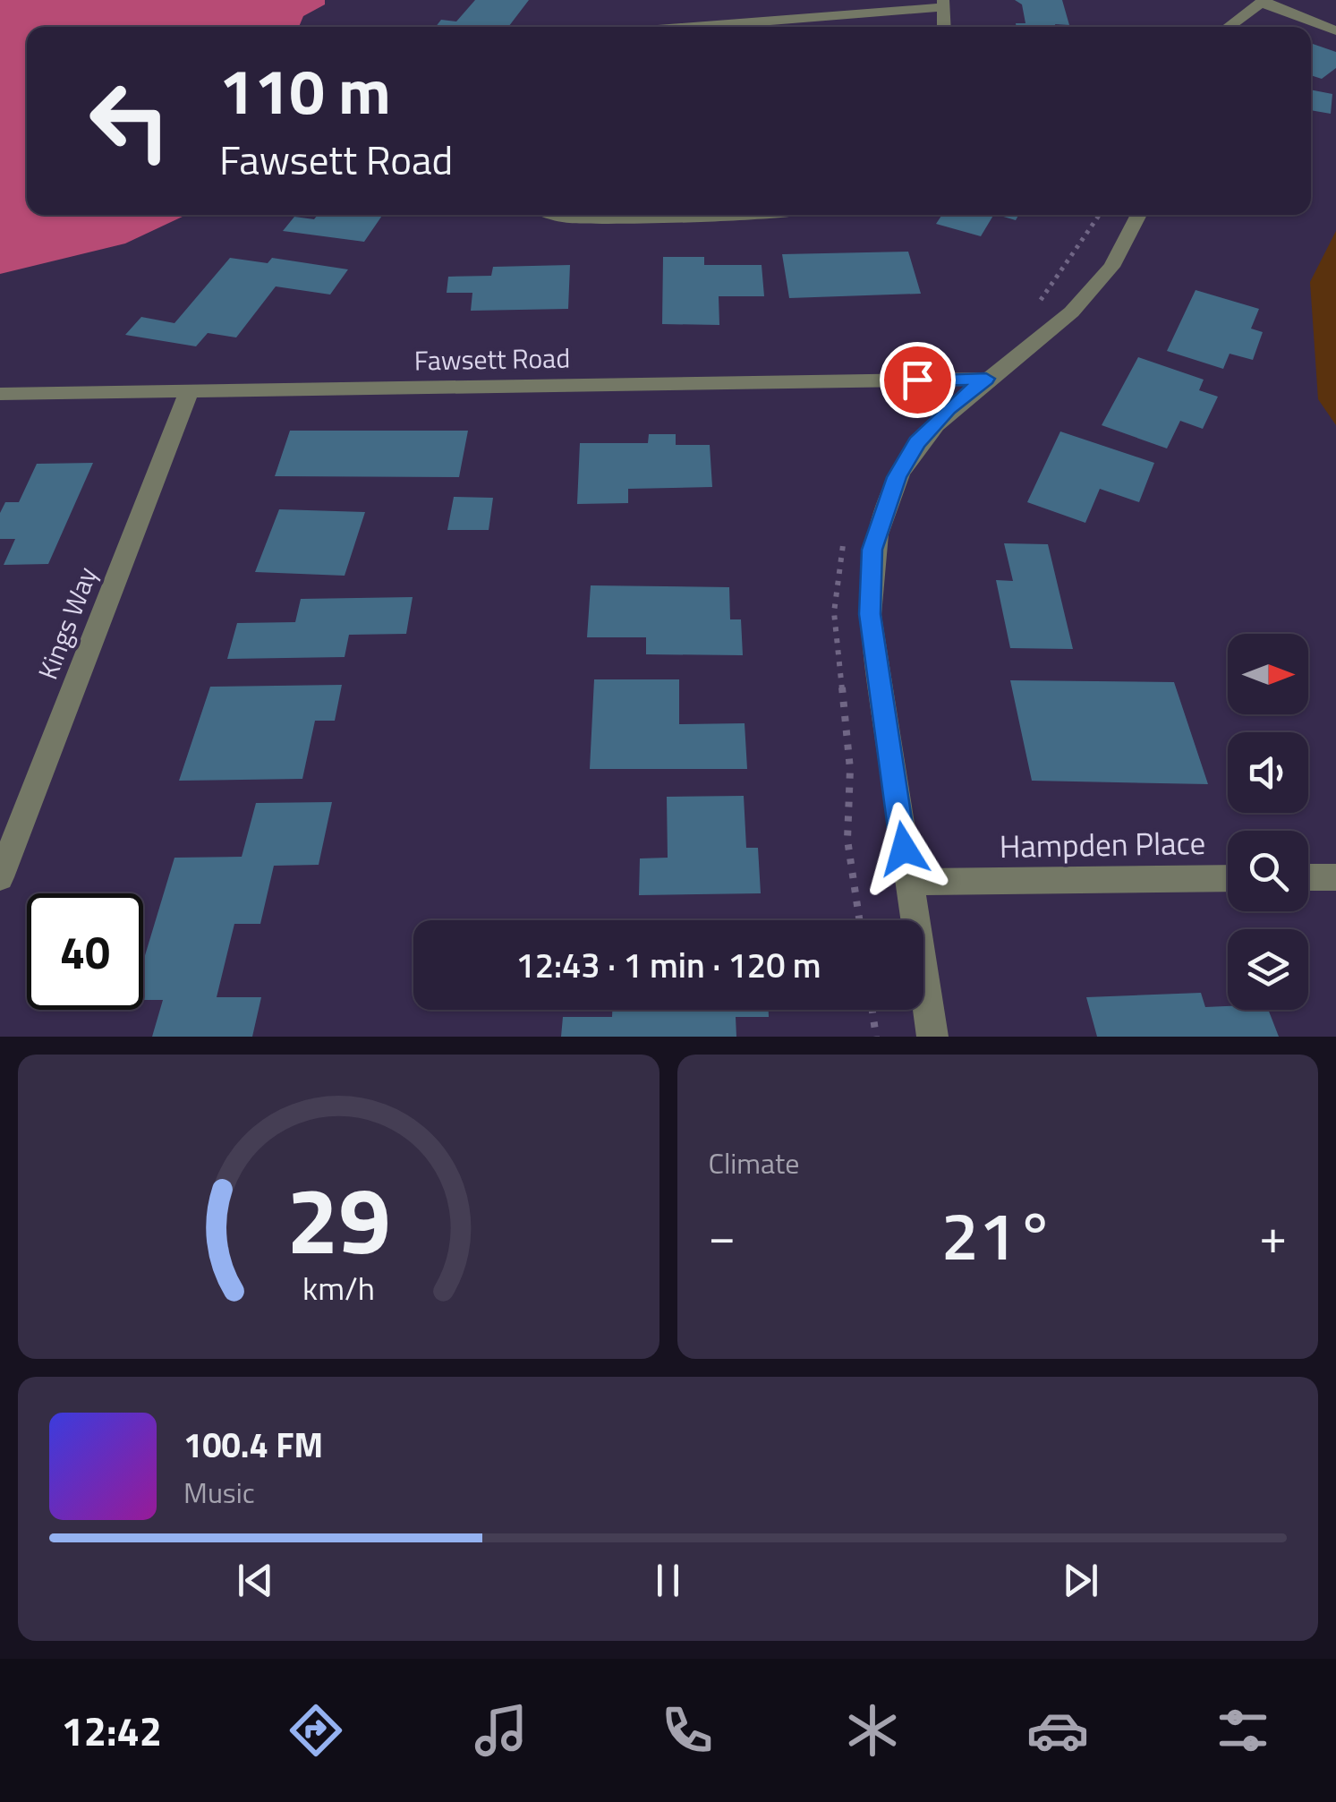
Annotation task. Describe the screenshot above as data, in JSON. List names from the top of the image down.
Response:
{
  "streets": {
    "street": ["Fawsett Road", "Kings Way", "Hampden Place"]
  },
  "crossings": [
    ["Fawsett Road", "Kings Way"]
  ],
  "north": "right",
  "page": {
    "turn": ["110 m", "Fawsett Road"],
    "limit": "40",
    "trip": "12:43 · 1 min · 120 m",
    "tile": "Climate",
    "heat": ["−", "21°", "+"],
    "song": ["100.4 FM", "Music"],
    "tabs": "12:42",
    "gauge": ["29", "km/h"]
  }
}
